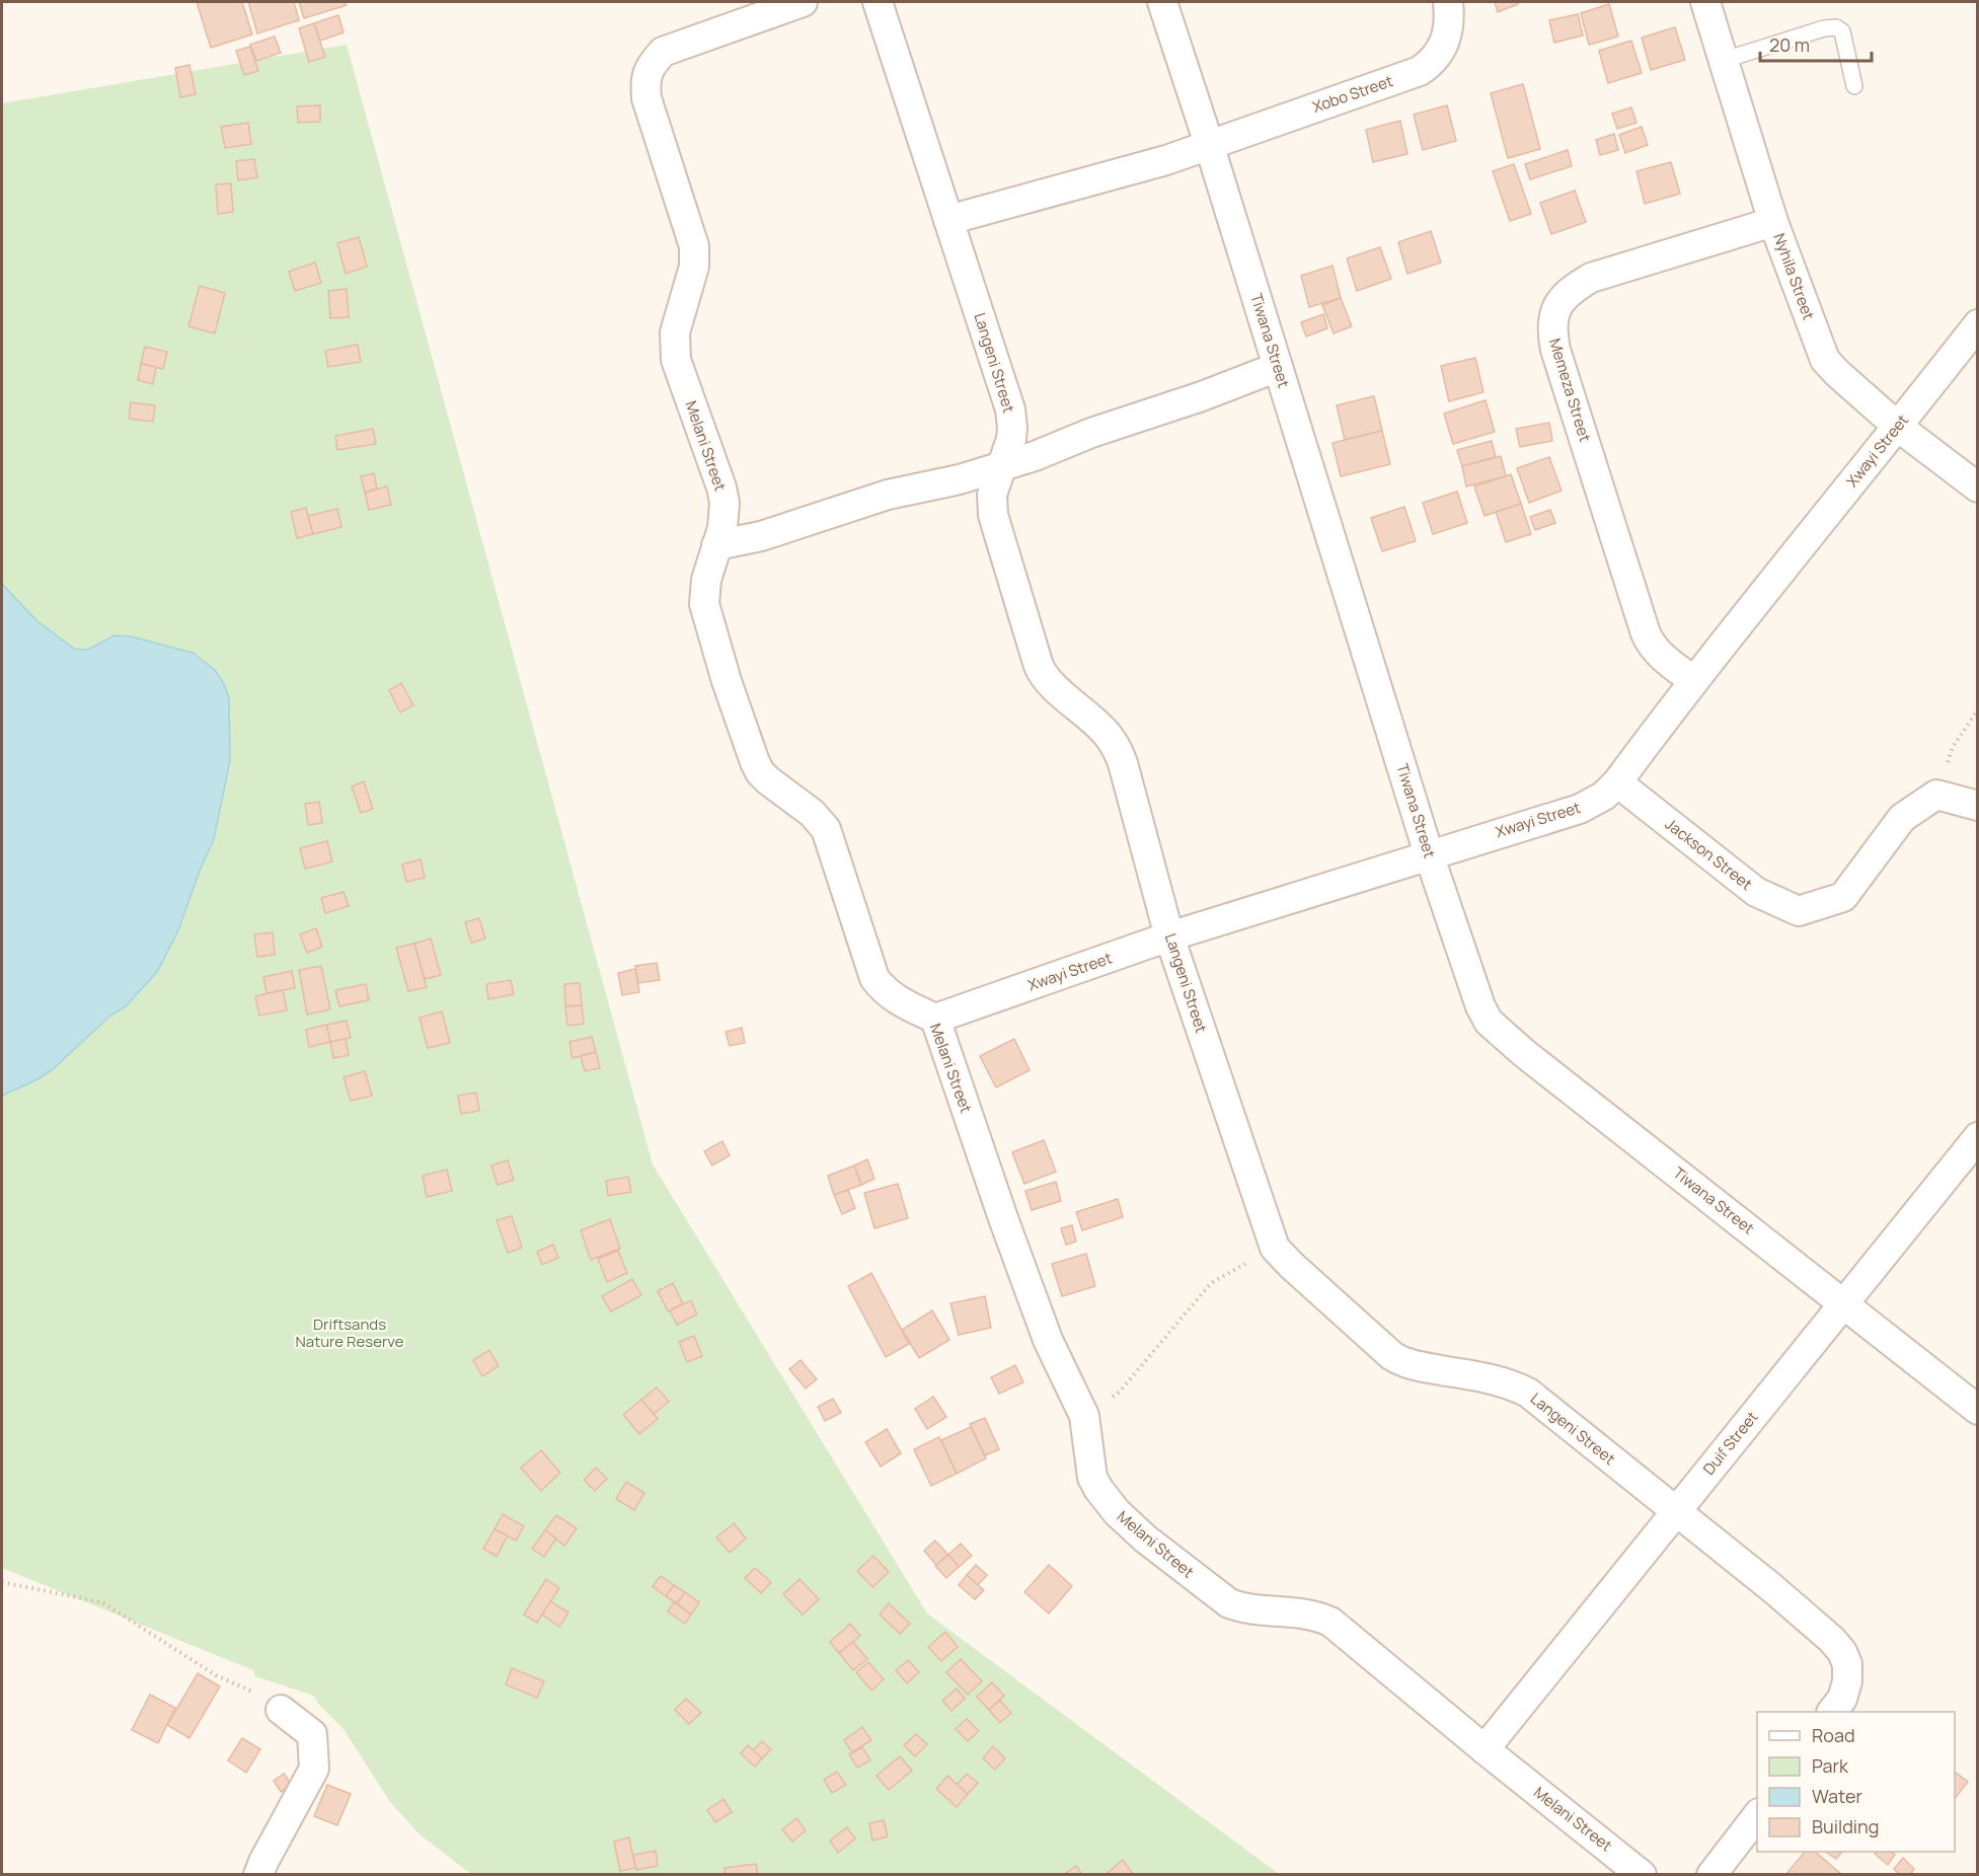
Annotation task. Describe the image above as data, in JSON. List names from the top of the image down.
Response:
{
  "streets": {
    "street": [
      "Xobo Street",
      "Nyhila Street",
      "Tiwana Street",
      "Langeni Street",
      "Memeza Street",
      "Melani Street",
      "Xwayi Street",
      "Jackson Street",
      "Duif Street"
    ]
  },
  "crossings": [
    ["Xobo Street", "Tiwana Street"],
    ["Xobo Street", "Langeni Street"],
    ["Nyhila Street", "Memeza Street"],
    ["Nyhila Street", "Xwayi Street"],
    ["Tiwana Street", "Xwayi Street"],
    ["Tiwana Street", "Duif Street"],
    ["Langeni Street", "Xwayi Street"],
    ["Langeni Street", "Duif Street"],
    ["Memeza Street", "Xwayi Street"],
    ["Melani Street", "Xwayi Street"],
    ["Melani Street", "Duif Street"],
    ["Xwayi Street", "Jackson Street"]
  ],
  "parks": ["Driftsands Nature Reserve"],
  "legend": [
    "Road",
    "Park",
    "Water",
    "Building"
  ],
  "scale_bar": "20 m"
}
